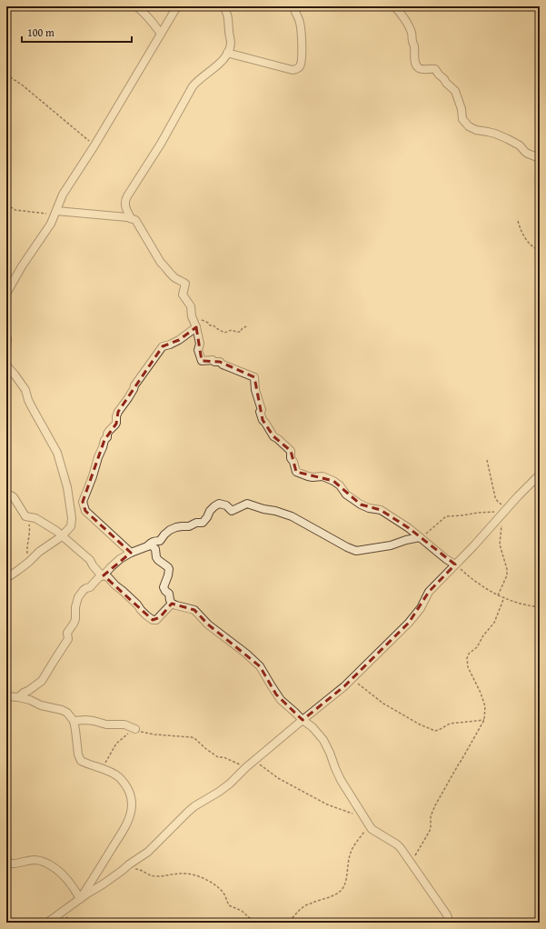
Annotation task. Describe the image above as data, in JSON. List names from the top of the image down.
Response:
{
  "scale_bar": "100 m"
}
